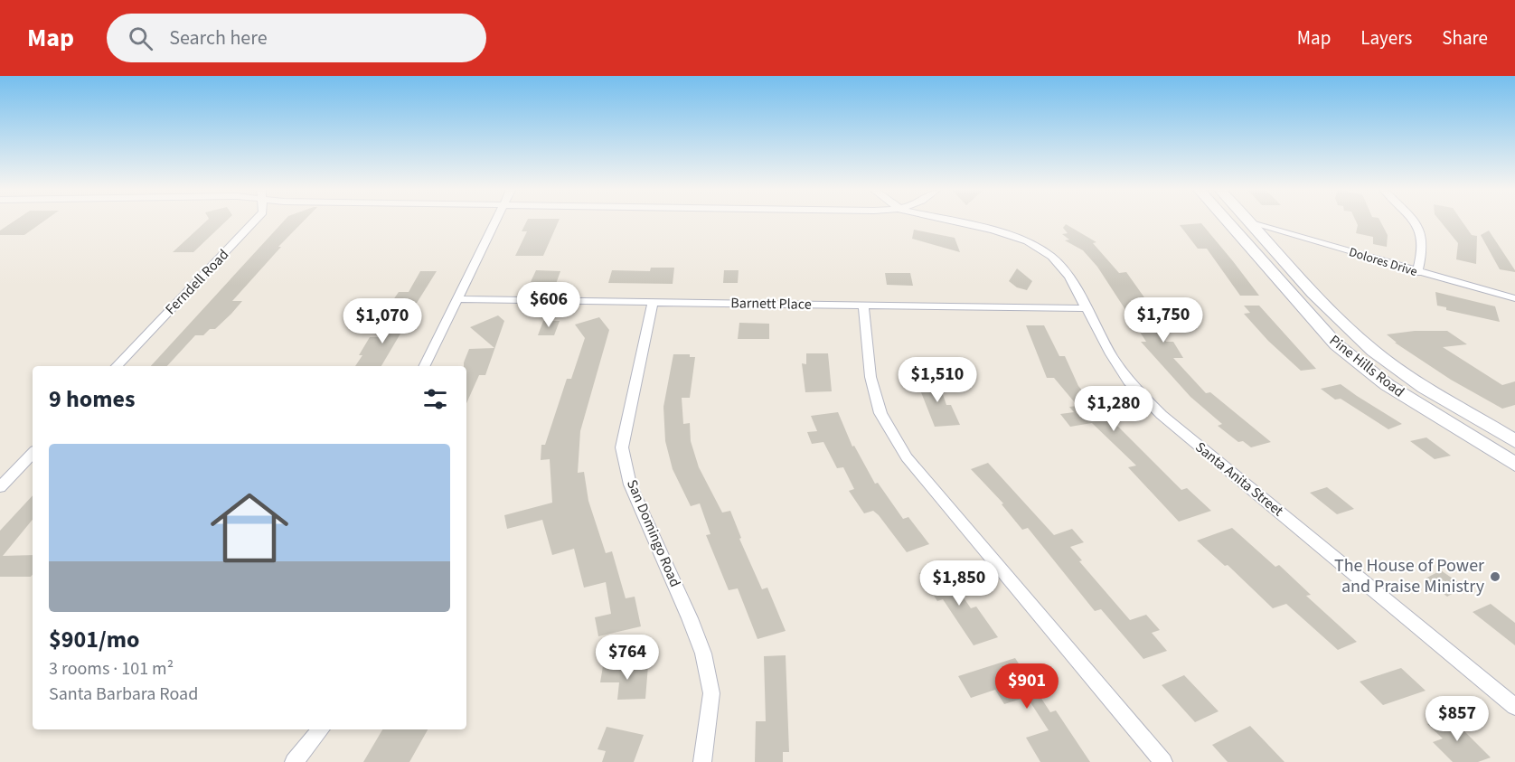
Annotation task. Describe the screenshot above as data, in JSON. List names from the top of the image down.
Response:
{
  "streets": {
    "main road": ["Pine Hills Road"],
    "street": [
      "Dolores Drive",
      "Ferndell Road",
      "Barnett Place",
      "Santa Anita Street",
      "San Domingo Road"
    ]
  },
  "crossings": [
    ["Dolores Drive", "Pine Hills Road"],
    ["Barnett Place", "Santa Anita Street"],
    ["Barnett Place", "San Domingo Road"]
  ],
  "places": ["The House of Power and Praise Ministry"],
  "page": {
    "header": "Map",
    "search": "Search here",
    "nav": ["Map", "Layers", "Share"],
    "price": [
      "$606",
      "$1,750",
      "$1,070",
      "$1,510",
      "$1,280",
      "$1,850",
      "$764",
      "$901",
      "$857"
    ],
    "heading": "9 homes",
    "list": [
      {
        "name": "$901/mo",
        "note": "3 rooms · 101 m² · Santa Barbara Road"
      }
    ]
  }
}
